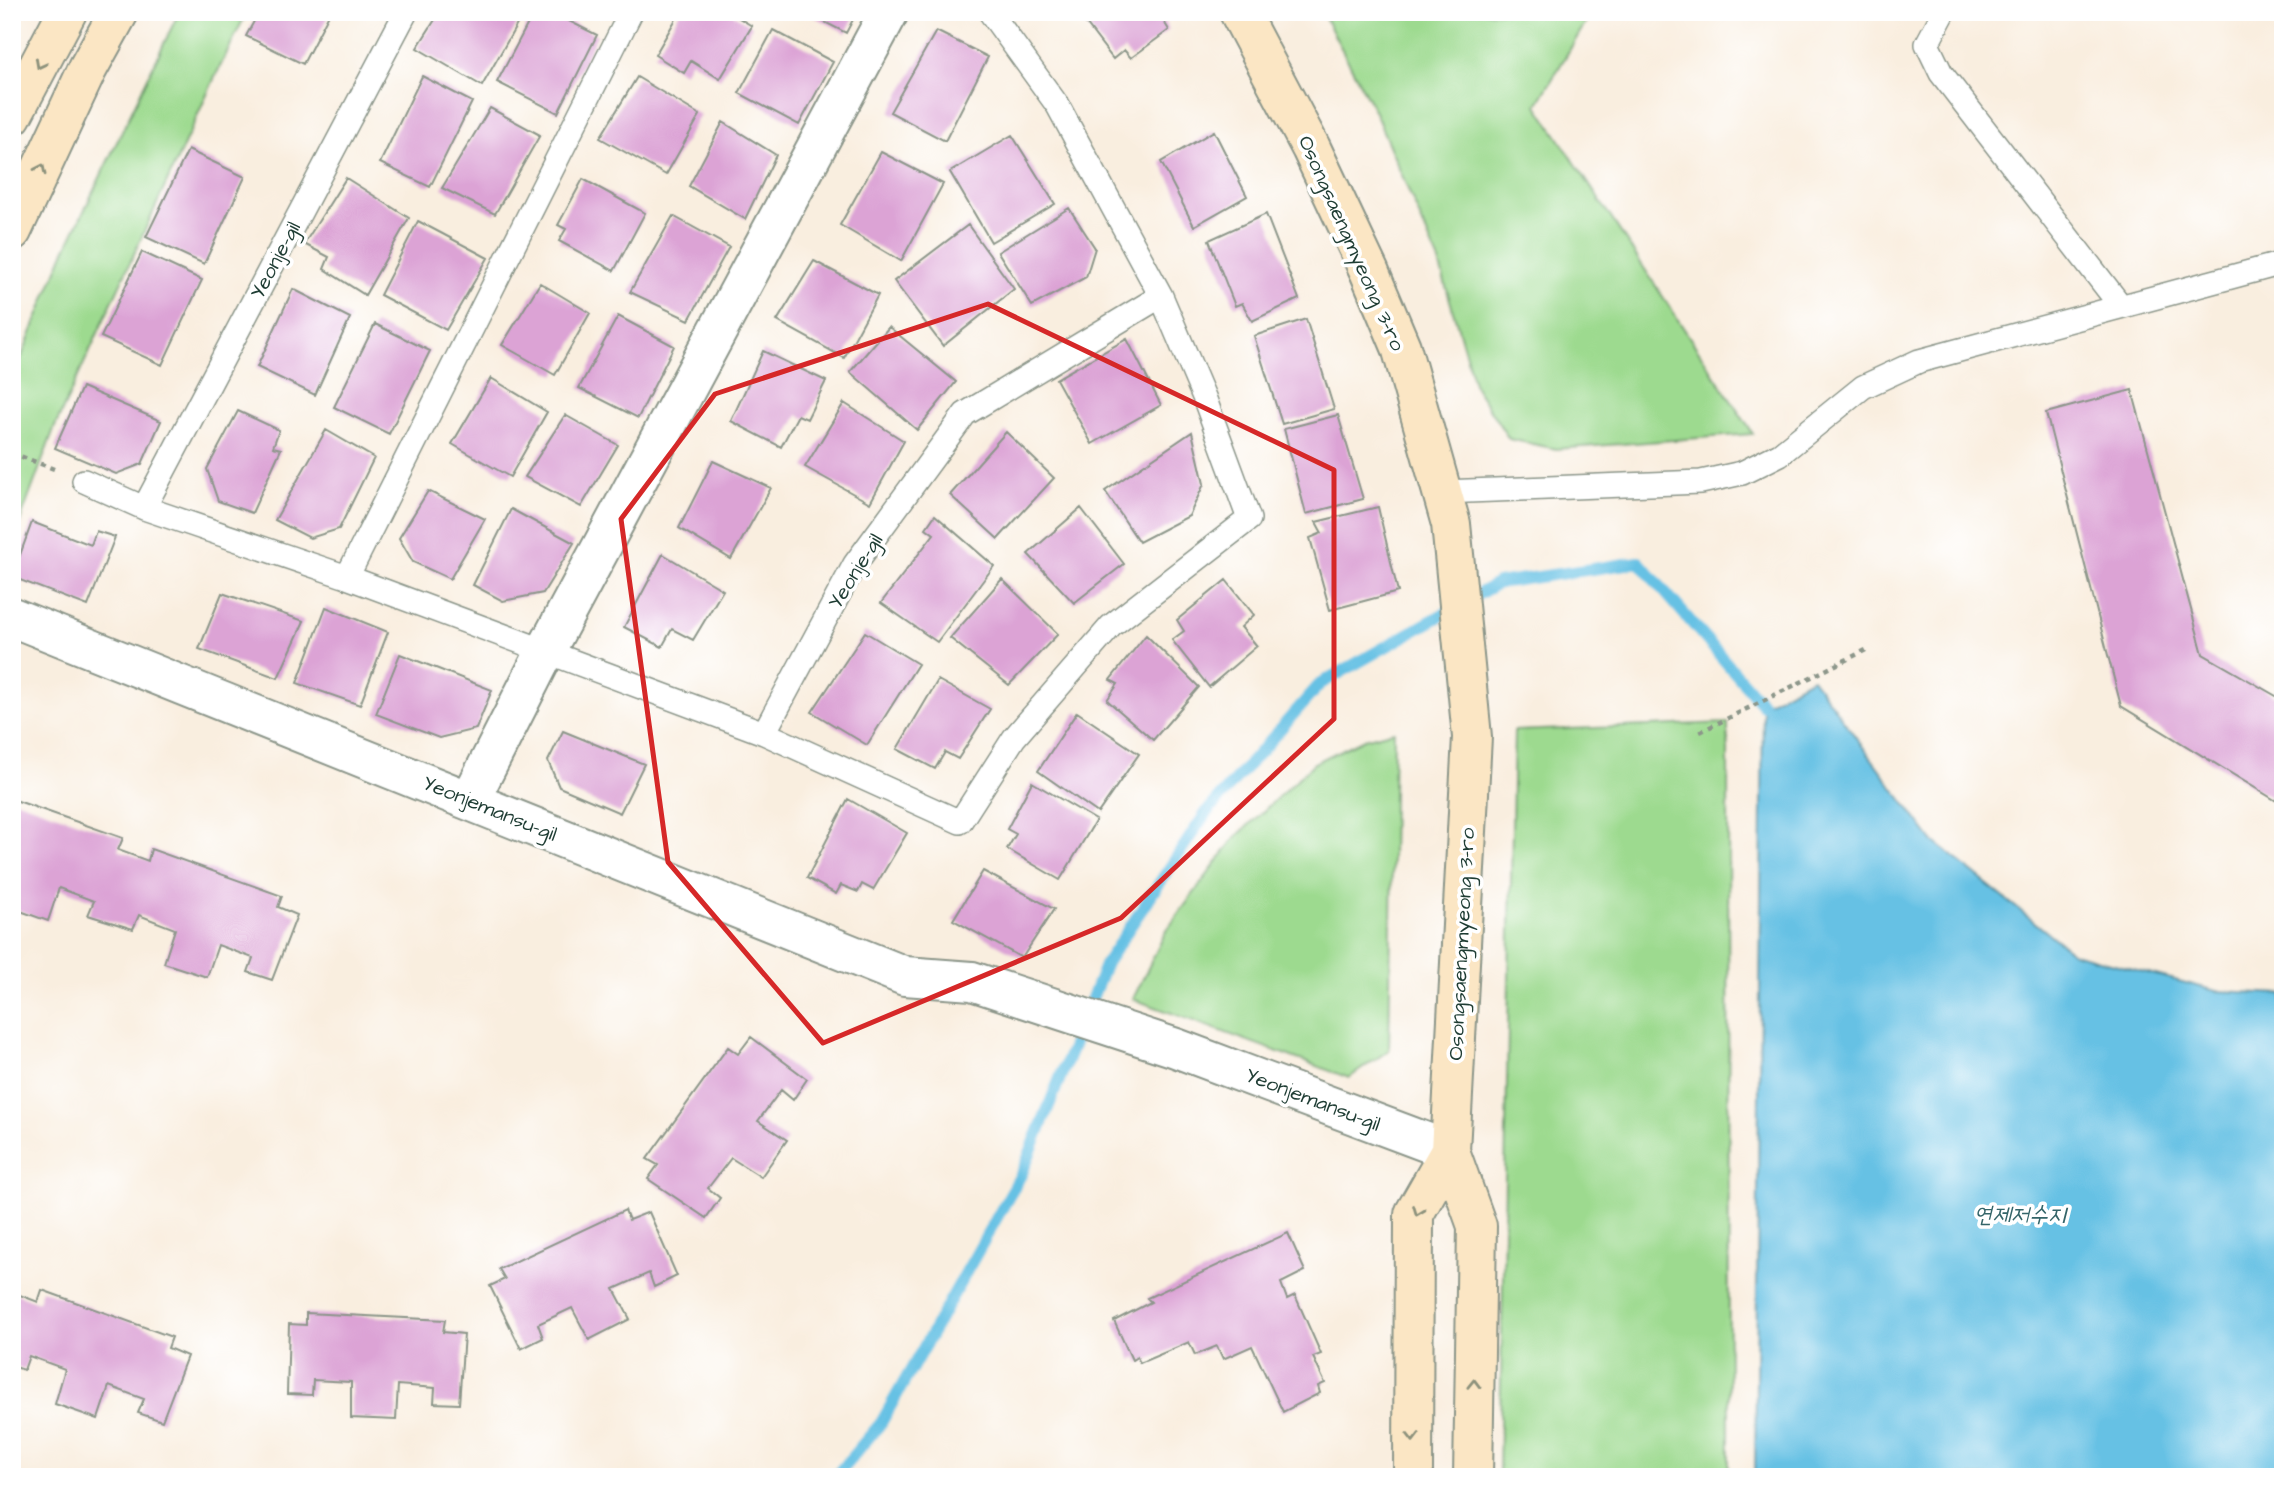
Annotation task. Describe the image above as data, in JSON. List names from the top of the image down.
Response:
{
  "streets": {
    "street": ["Osongsaengmyeong 3-ro", "Yeonjemansu-gil"],
    "lane": ["Yeonje-gil"]
  },
  "crossings": [
    ["Osongsaengmyeong 3-ro", "Yeonjemansu-gil"]
  ],
  "water": ["연제저수지"]
}
